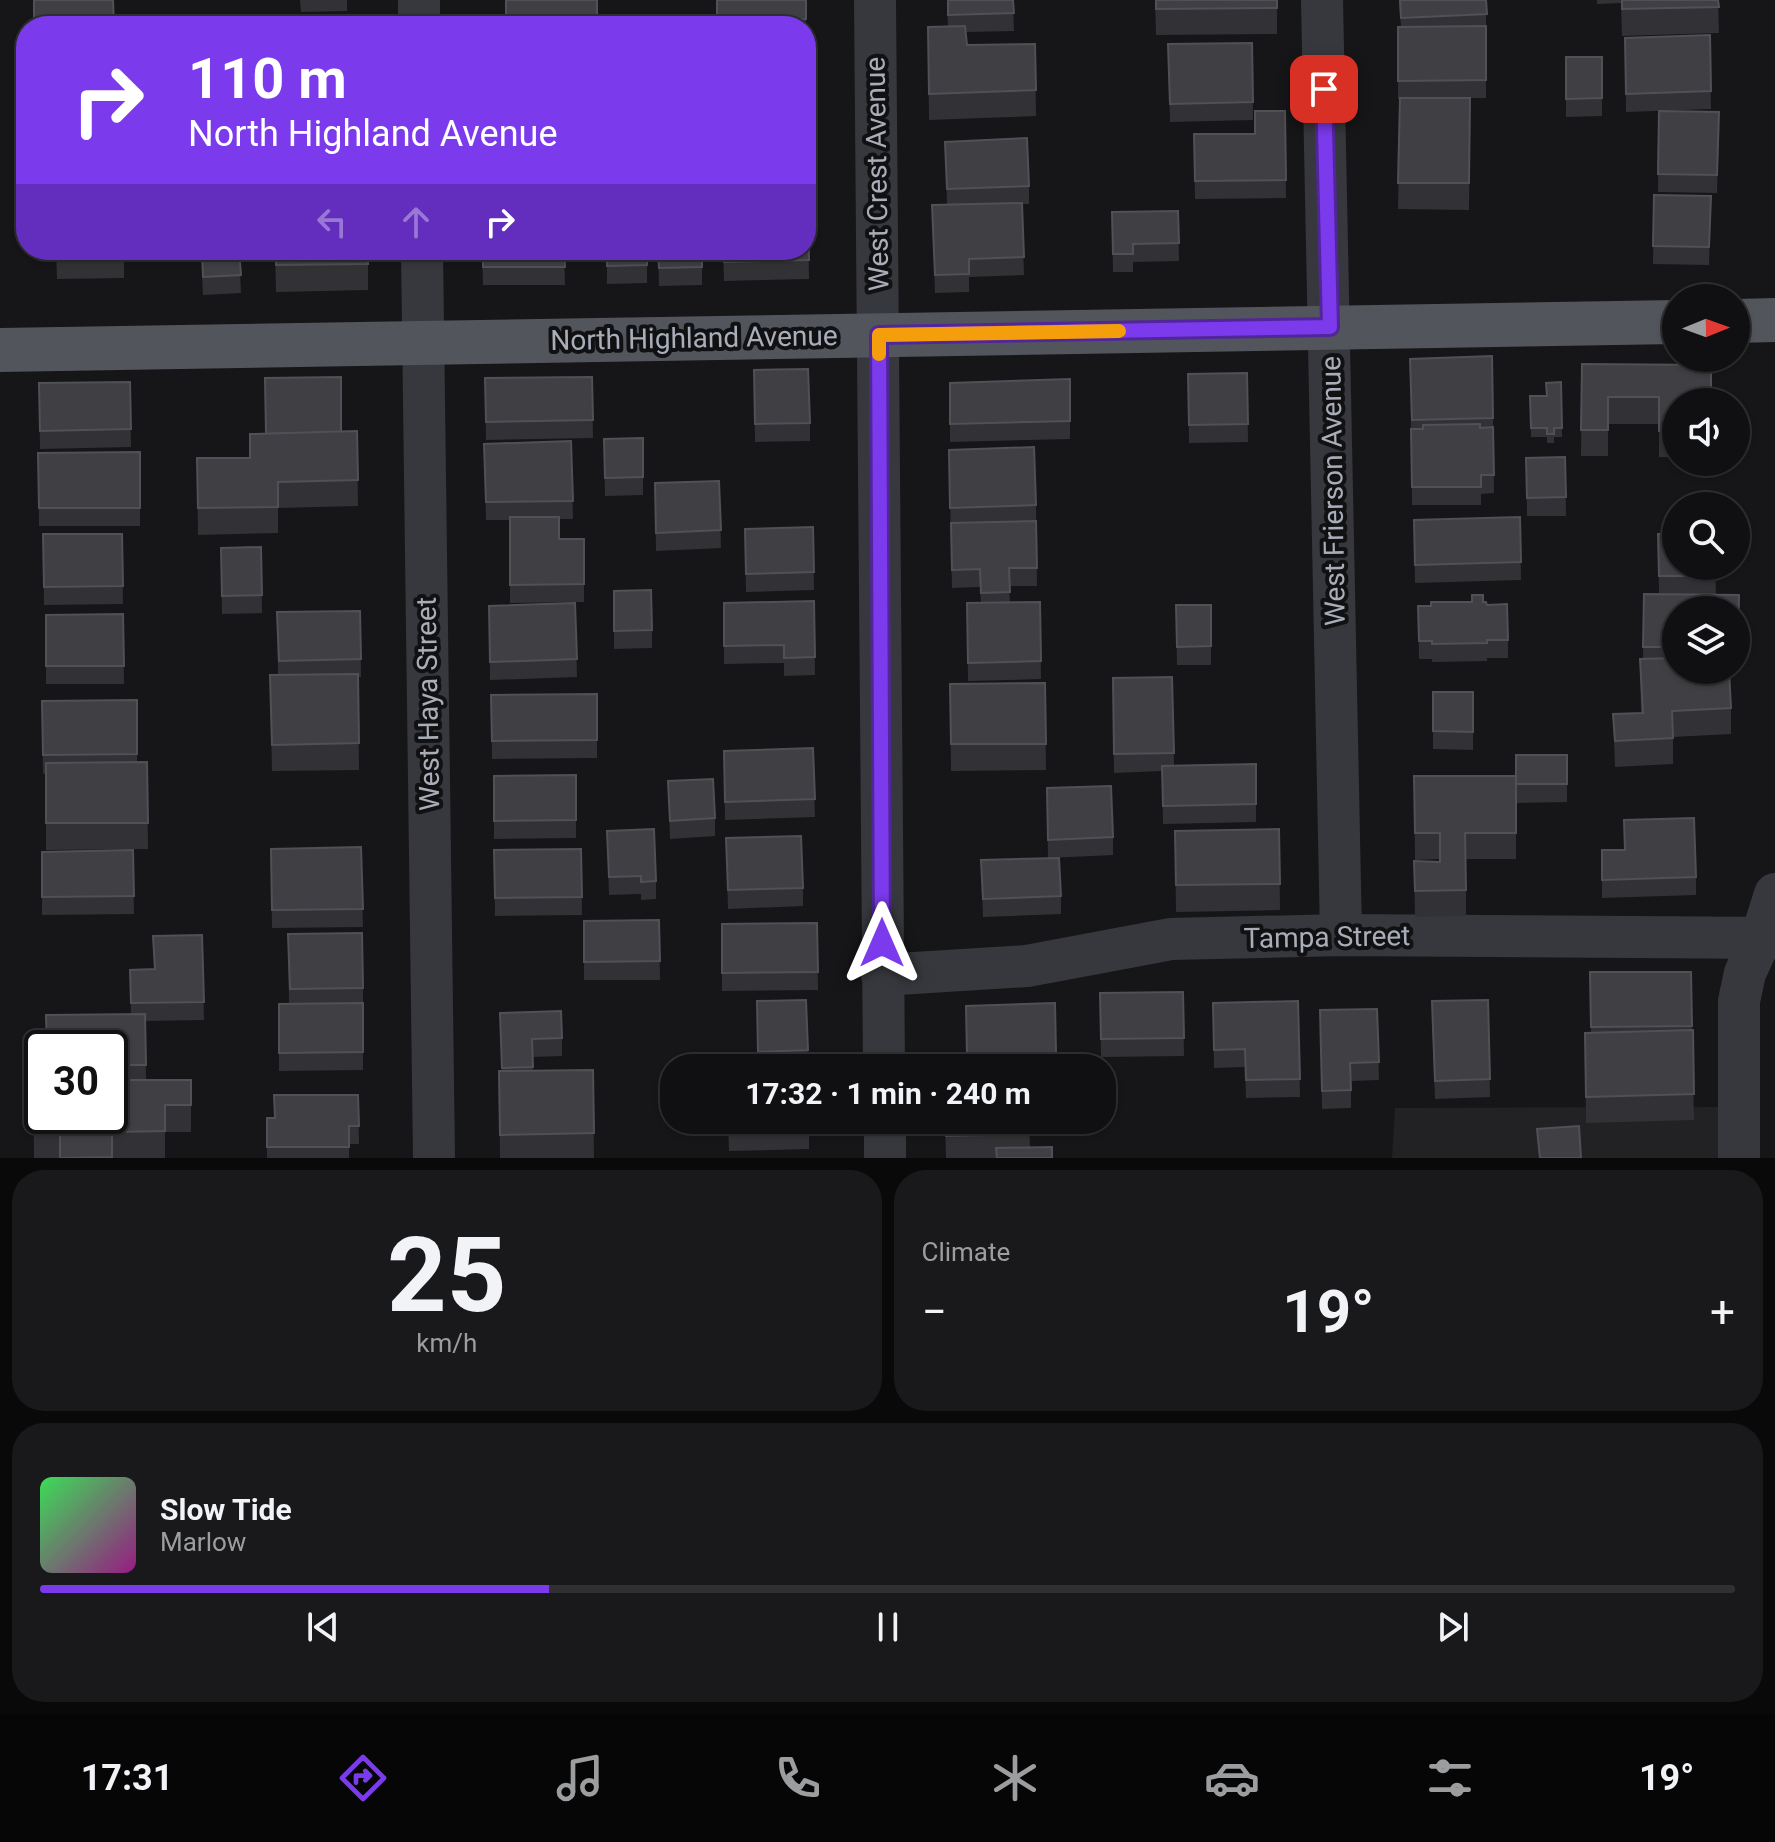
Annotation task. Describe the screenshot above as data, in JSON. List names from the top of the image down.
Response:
{
  "streets": {
    "main road": ["North Highland Avenue"],
    "street": [
      "West Crest Avenue",
      "West Frierson Avenue",
      "West Haya Street",
      "Tampa Street"
    ]
  },
  "crossings": [
    ["West Crest Avenue", "North Highland Avenue"],
    ["West Crest Avenue", "Tampa Street"],
    ["North Highland Avenue", "West Frierson Avenue"],
    ["North Highland Avenue", "West Haya Street"],
    ["West Frierson Avenue", "Tampa Street"]
  ],
  "north": "right",
  "page": {
    "turn": ["110 m", "North Highland Avenue"],
    "limit": "30",
    "trip": "17:32 · 1 min · 240 m",
    "tile": [
      ["25", "km/h"],
      "Climate"
    ],
    "heat": ["−", "19°", "+"],
    "song": ["Slow Tide", "Marlow"],
    "tabs": ["17:31", "19°"]
  }
}
